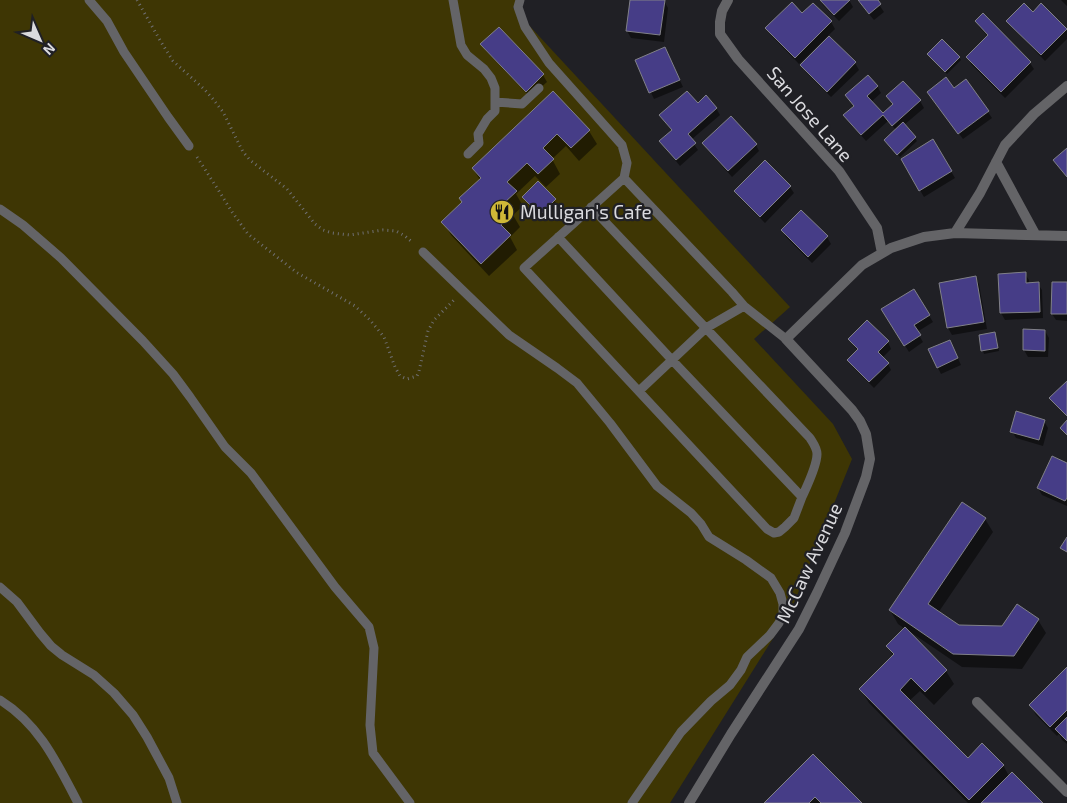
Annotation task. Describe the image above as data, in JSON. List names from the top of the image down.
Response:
{
  "streets": {
    "street": ["San Jose Lane", "McCaw Avenue"]
  },
  "places": {
    "restaurant": ["Mulligan's Cafe"]
  },
  "north": "bottom right"
}
